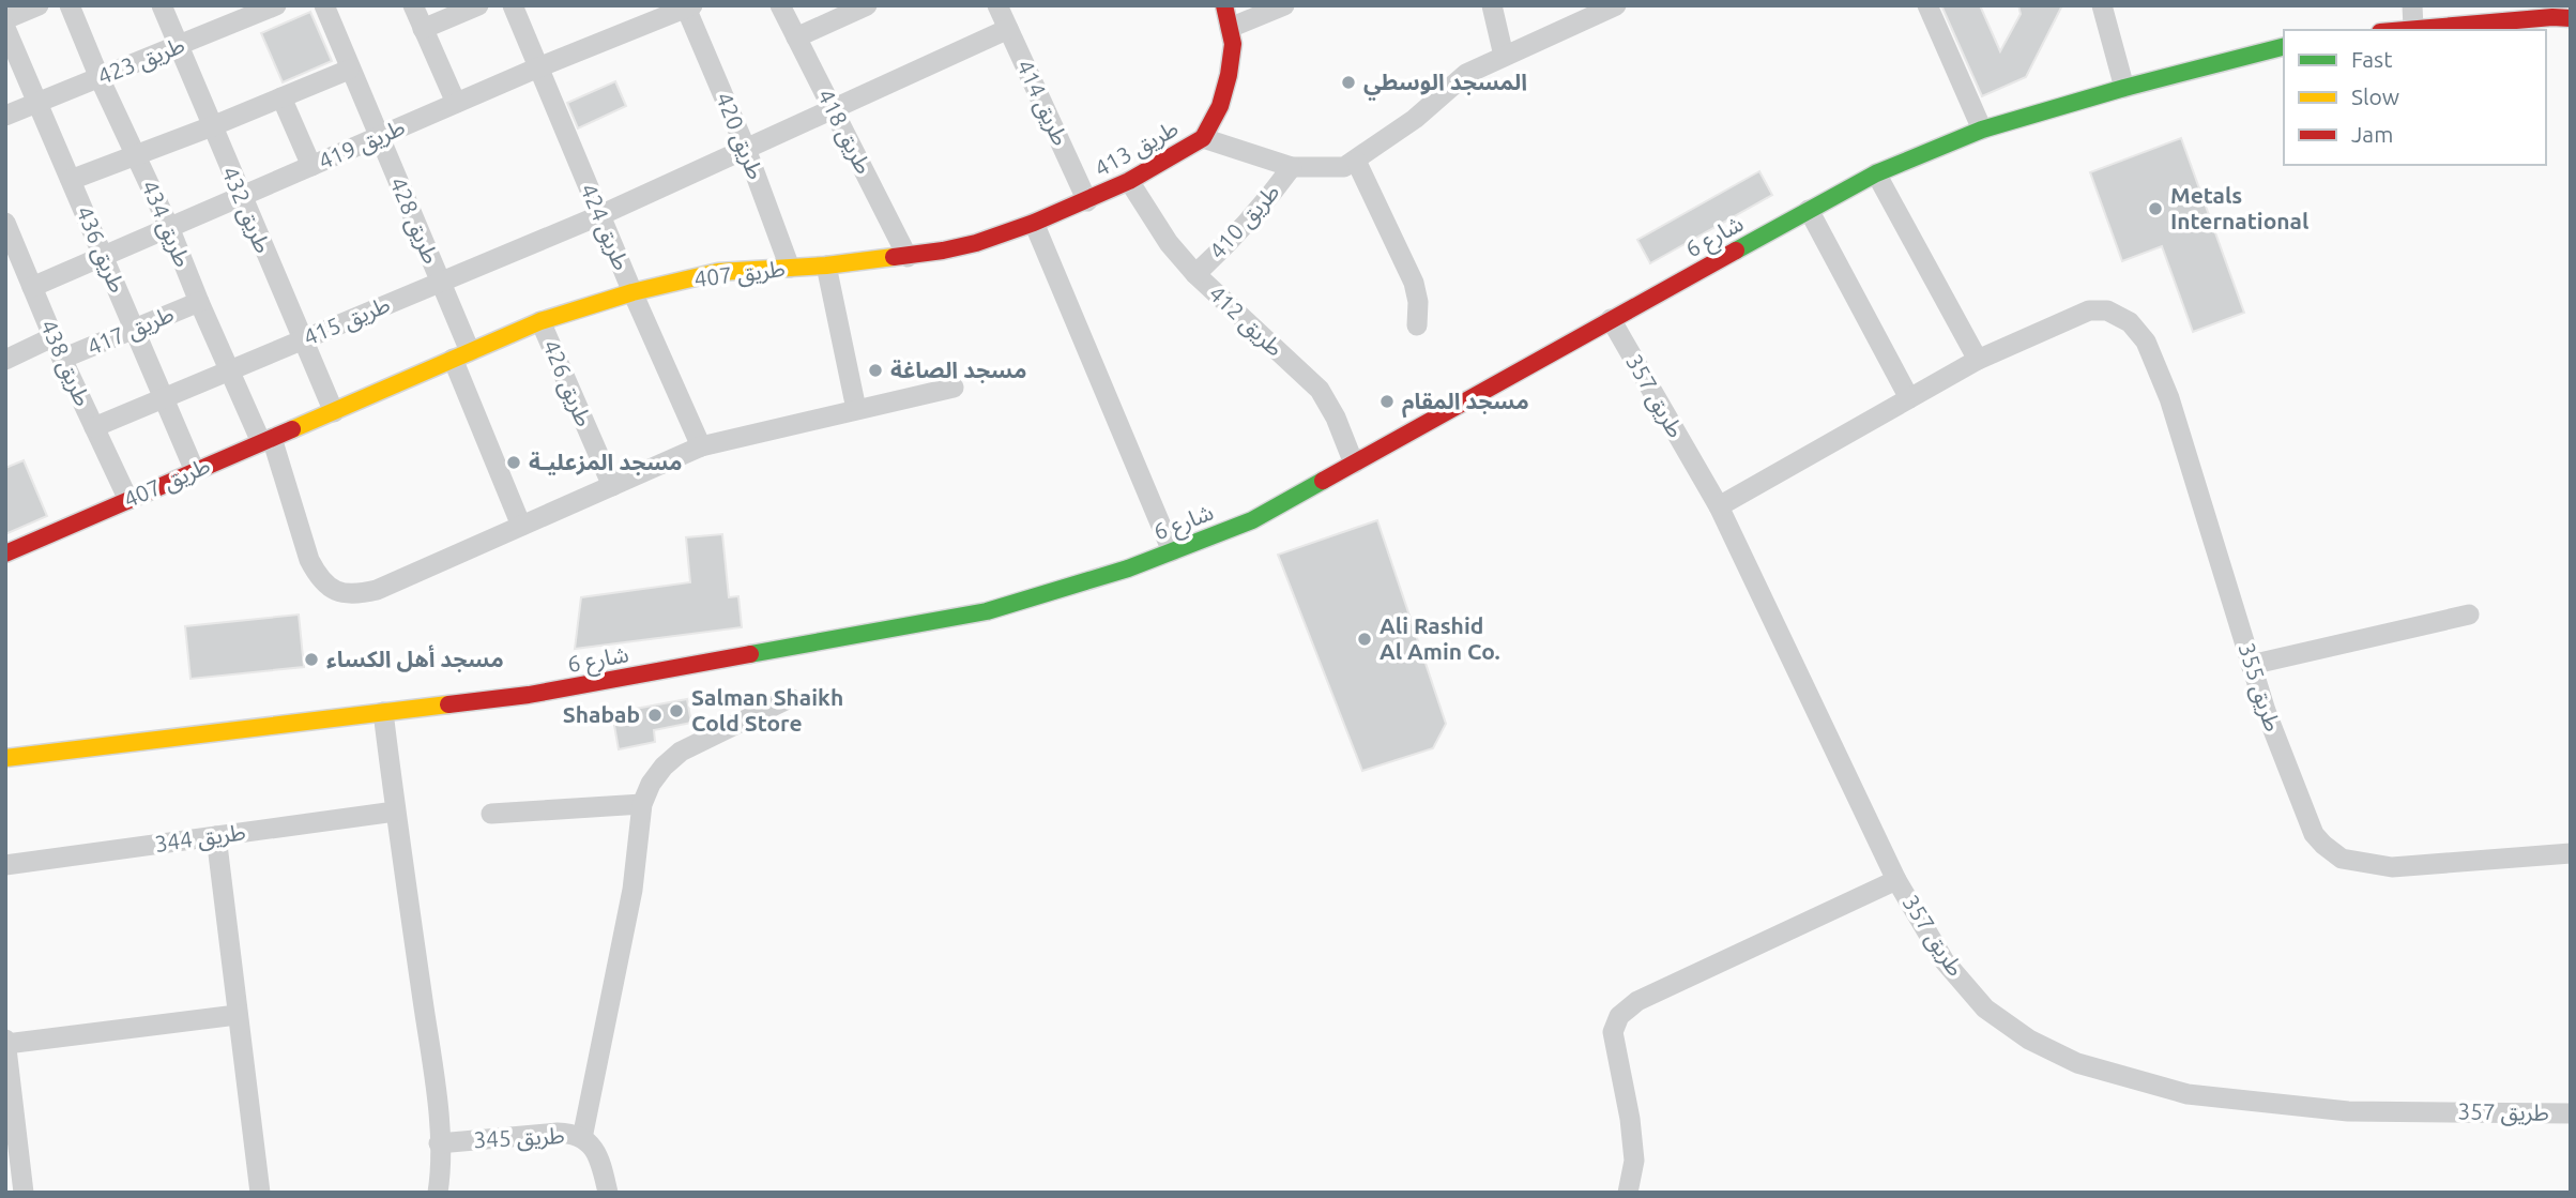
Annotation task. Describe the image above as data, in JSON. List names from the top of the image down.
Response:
{
  "streets": {
    "street": [
      "طريق 423",
      "طريق 414",
      "طريق 418",
      "طريق 420",
      "طريق 419",
      "طريق 413",
      "طريق 432",
      "طريق 428",
      "طريق 410",
      "طريق 434",
      "طريق 424",
      "شارع 6",
      "طريق 436",
      "طريق 407",
      "طريق 415",
      "طريق 412",
      "طريق 417",
      "طريق 438",
      "طريق 426",
      "طريق 357",
      "طريق 355",
      "طريق 344",
      "طريق 345"
    ]
  },
  "crossings": [
    ["طريق 423", "طريق 432"],
    ["طريق 423", "طريق 434"],
    ["طريق 423", "طريق 436"],
    ["طريق 414", "طريق 413"],
    ["طريق 414", "طريق 407"],
    ["طريق 414", "طريق 415"],
    ["طريق 418", "طريق 407"],
    ["طريق 418", "طريق 415"],
    ["طريق 420", "طريق 419"],
    ["طريق 420", "طريق 407"],
    ["طريق 420", "طريق 415"],
    ["طريق 419", "طريق 432"],
    ["طريق 419", "طريق 428"],
    ["طريق 419", "طريق 434"],
    ["طريق 419", "طريق 424"],
    ["طريق 419", "طريق 436"],
    ["طريق 419", "طريق 438"],
    ["طريق 413", "طريق 407"],
    ["طريق 413", "طريق 412"],
    ["طريق 432", "طريق 407"],
    ["طريق 432", "طريق 415"],
    ["طريق 428", "طريق 407"],
    ["طريق 428", "طريق 415"],
    ["طريق 410", "طريق 412"],
    ["طريق 434", "طريق 407"],
    ["طريق 434", "طريق 415"],
    ["طريق 434", "طريق 417"],
    ["طريق 424", "طريق 407"],
    ["طريق 424", "طريق 415"],
    ["شارع 6", "طريق 412"],
    ["شارع 6", "طريق 357"],
    ["طريق 436", "طريق 407"],
    ["طريق 436", "طريق 415"],
    ["طريق 436", "طريق 417"],
    ["طريق 407", "طريق 438"],
    ["طريق 407", "طريق 426"],
    ["طريق 415", "طريق 438"],
    ["طريق 417", "طريق 438"]
  ],
  "places": [
    "المسجد الوسطي",
    "Metals International",
    "مسجد الصاغة",
    "مسجد المقام",
    "مسجد المزعليـة",
    "Ali Rashid Al Amin Co.",
    "مسجد أهل الكساء",
    "Salman Shaikh Cold Store",
    "Shabab"
  ],
  "legend": ["Fast", "Slow", "Jam"]
}
